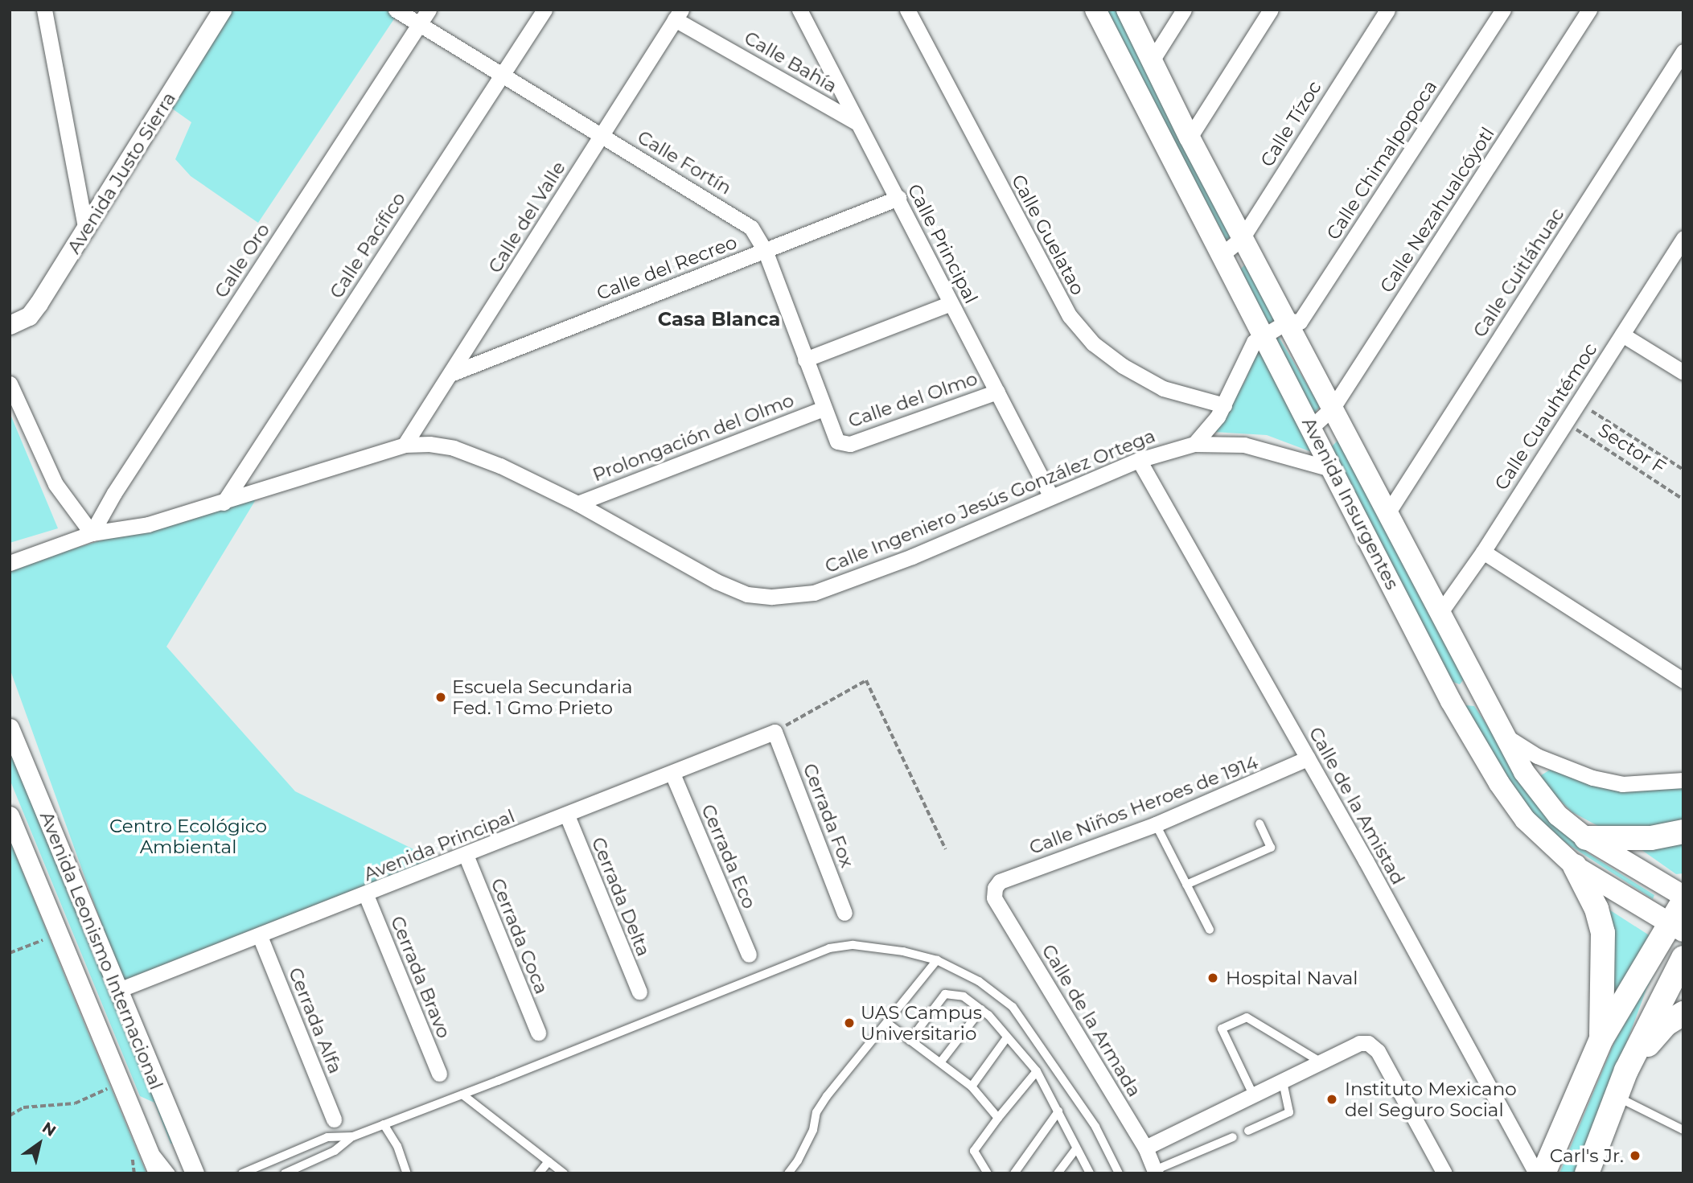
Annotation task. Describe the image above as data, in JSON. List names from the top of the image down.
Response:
{
  "streets": {
    "main road": ["Avenida Insurgentes"],
    "street": [
      "Calle Bahía",
      "Calle Tízoc",
      "Calle Chimalpopoca",
      "Calle Fortín",
      "Avenida Justo Sierra",
      "Calle Nezahualcóyotl",
      "Calle del Valle",
      "Calle Guelatao",
      "Calle Principal",
      "Calle Pacífico",
      "Calle Oro",
      "Calle del Recreo",
      "Calle Cuitláhuac",
      "Calle del Olmo",
      "Calle Cuauhtémoc",
      "Prolongación del Olmo",
      "Calle Ingeniero Jesús González Ortega",
      "Calle Niños Heroes de 1914",
      "Calle de la Amistad",
      "Cerrada Fox",
      "Avenida Principal",
      "Cerrada Eco",
      "Cerrada Delta",
      "Cerrada Coca",
      "Avenida Leonismo Internacional",
      "Cerrada Bravo",
      "Cerrada Alfa",
      "Calle de la Armada"
    ],
    "path": ["Sector F"]
  },
  "crossings": [
    ["Calle Bahía", "Calle del Valle"],
    ["Calle Bahía", "Calle Principal"],
    ["Calle Tízoc", "Avenida Insurgentes"],
    ["Calle Chimalpopoca", "Avenida Insurgentes"],
    ["Calle Fortín", "Calle del Valle"],
    ["Calle Fortín", "Calle Pacífico"],
    ["Calle Fortín", "Calle Oro"],
    ["Calle Fortín", "Calle del Recreo"],
    ["Calle Fortín", "Calle del Olmo"],
    ["Calle Fortín", "Prolongación del Olmo"],
    ["Calle Nezahualcóyotl", "Avenida Insurgentes"],
    ["Calle del Valle", "Calle del Recreo"],
    ["Calle del Valle", "Calle Ingeniero Jesús González Ortega"],
    ["Calle Principal", "Calle del Recreo"],
    ["Calle Principal", "Calle del Olmo"],
    ["Calle Principal", "Calle Ingeniero Jesús González Ortega"],
    ["Calle Pacífico", "Calle Ingeniero Jesús González Ortega"],
    ["Calle Oro", "Calle Ingeniero Jesús González Ortega"],
    ["Calle Cuitláhuac", "Avenida Insurgentes"],
    ["Calle Cuauhtémoc", "Sector F"],
    ["Calle Cuauhtémoc", "Avenida Insurgentes"],
    ["Prolongación del Olmo", "Calle Ingeniero Jesús González Ortega"],
    ["Calle Ingeniero Jesús González Ortega", "Avenida Insurgentes"],
    ["Calle Ingeniero Jesús González Ortega", "Calle de la Amistad"],
    ["Calle Niños Heroes de 1914", "Calle de la Amistad"],
    ["Calle Niños Heroes de 1914", "Calle de la Armada"],
    ["Cerrada Fox", "Avenida Principal"],
    ["Avenida Principal", "Cerrada Eco"],
    ["Avenida Principal", "Cerrada Delta"],
    ["Avenida Principal", "Cerrada Coca"],
    ["Avenida Principal", "Avenida Leonismo Internacional"],
    ["Avenida Principal", "Cerrada Bravo"],
    ["Avenida Principal", "Cerrada Alfa"]
  ],
  "districts": ["Casa Blanca"],
  "parks": ["Centro Ecológico Ambiental"],
  "places": [
    "Escuela Secundaria Fed. 1 Gmo Prieto",
    "Hospital Naval",
    "UAS Campus Universitario",
    "Instituto Mexicano del Seguro Social",
    "Carl's Jr."
  ],
  "north": "top right"
}
